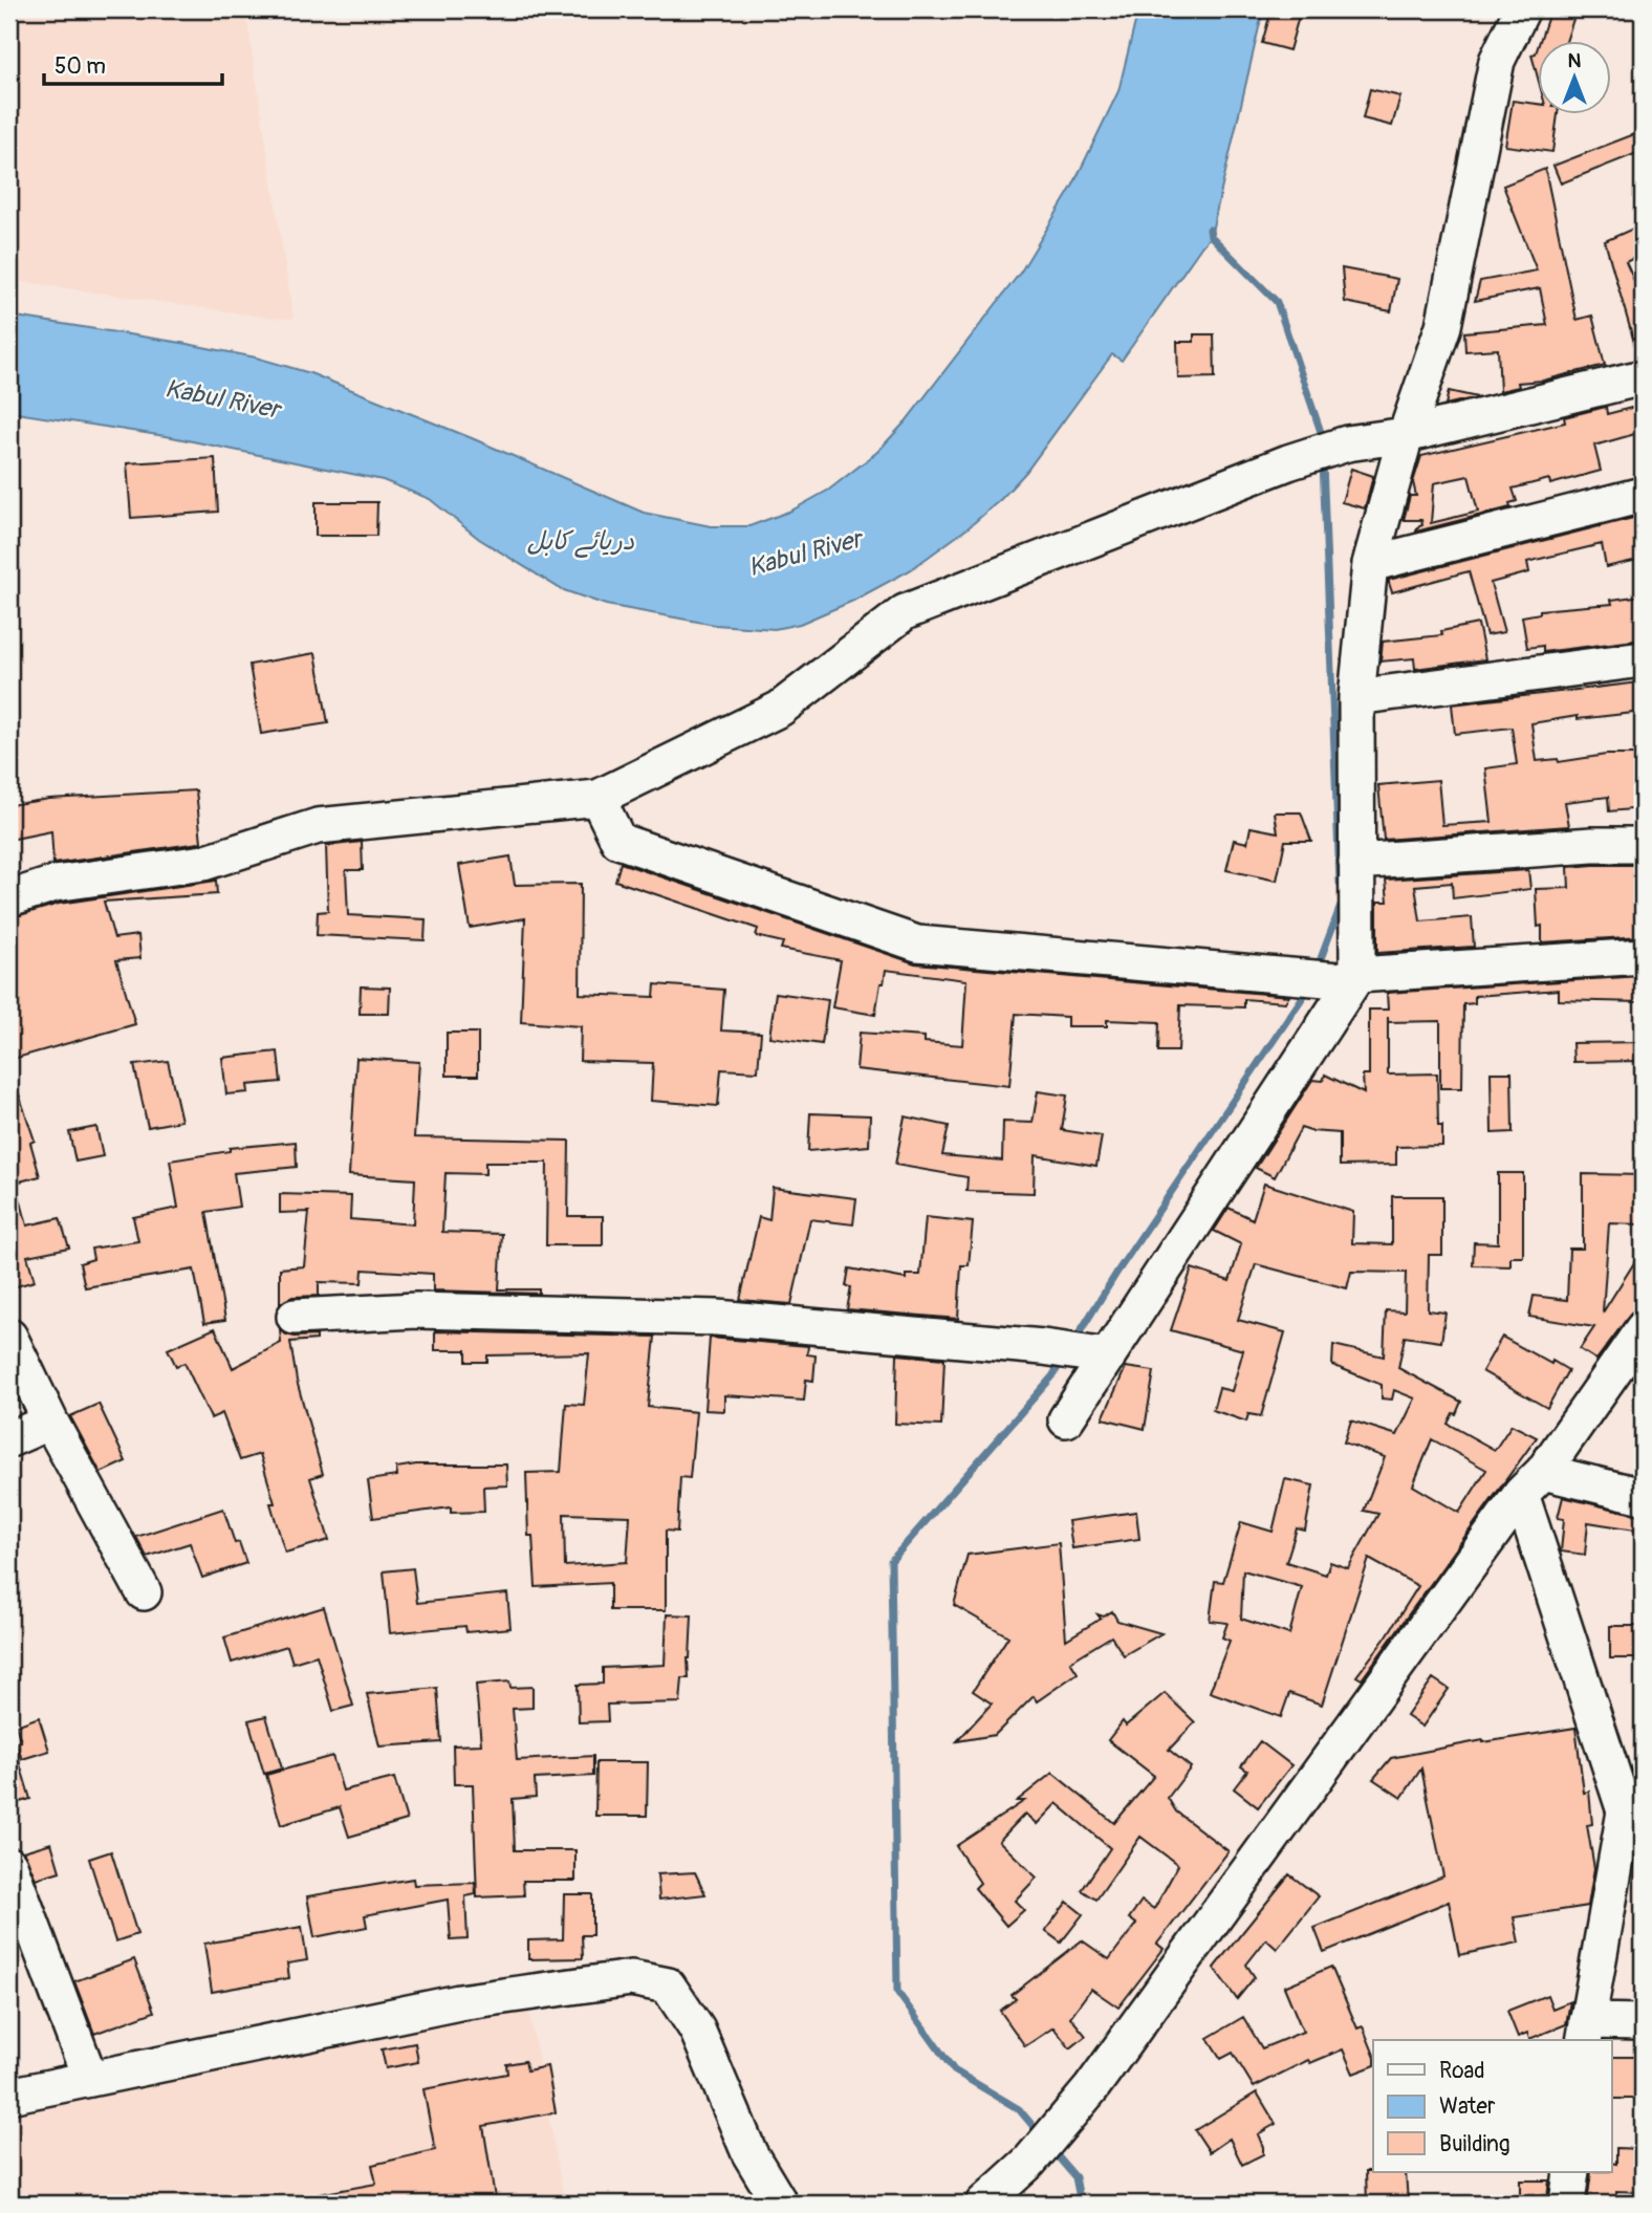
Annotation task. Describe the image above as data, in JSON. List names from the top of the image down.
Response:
{
  "water": ["Kabul River", "دریائے کابل"],
  "legend": ["Road", "Water", "Building"],
  "scale_bar": "50 m",
  "north": "top"
}
